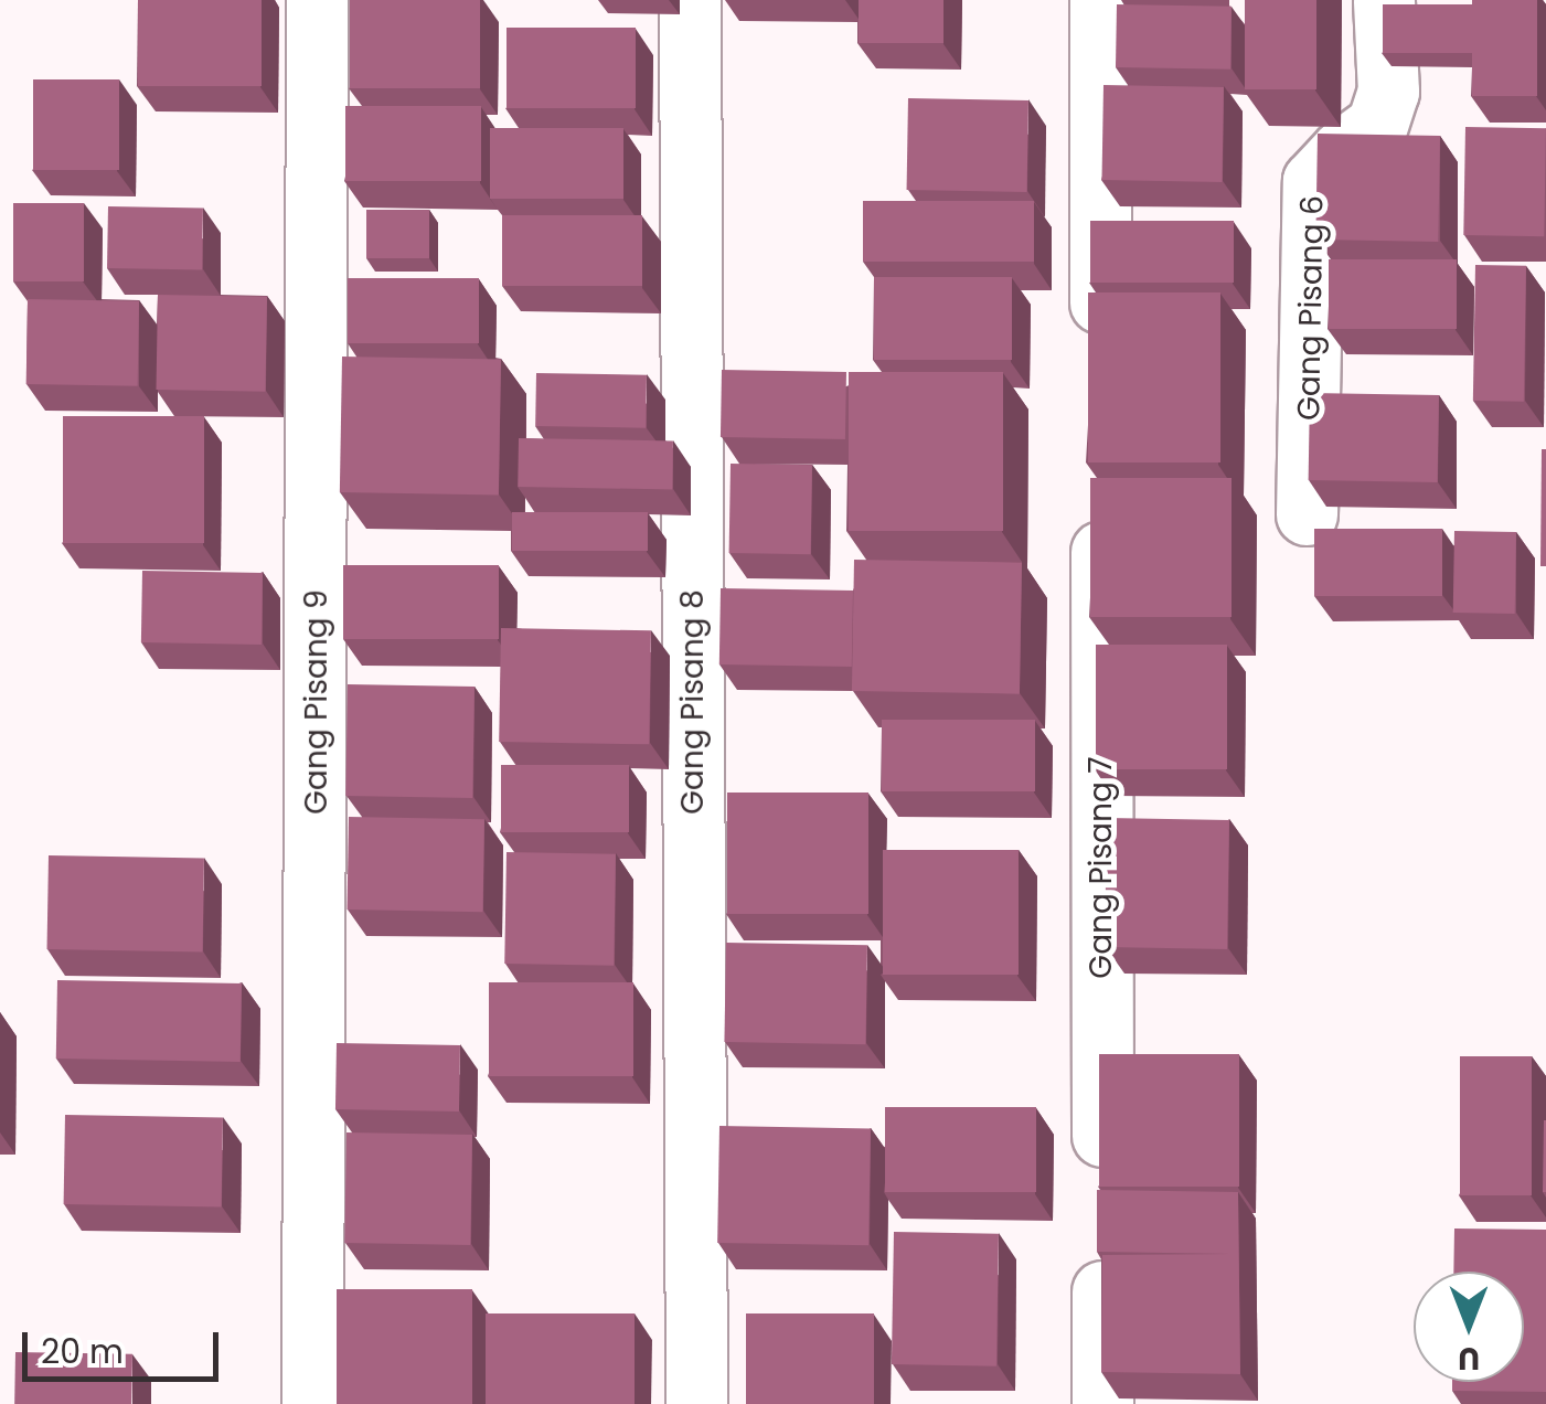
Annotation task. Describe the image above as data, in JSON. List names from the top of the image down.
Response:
{
  "streets": {
    "street": [
      "Gang Pisang 6",
      "Gang Pisang 9",
      "Gang Pisang 8",
      "Gang Pisang 7"
    ]
  },
  "scale_bar": "20 m",
  "north": "bottom"
}
